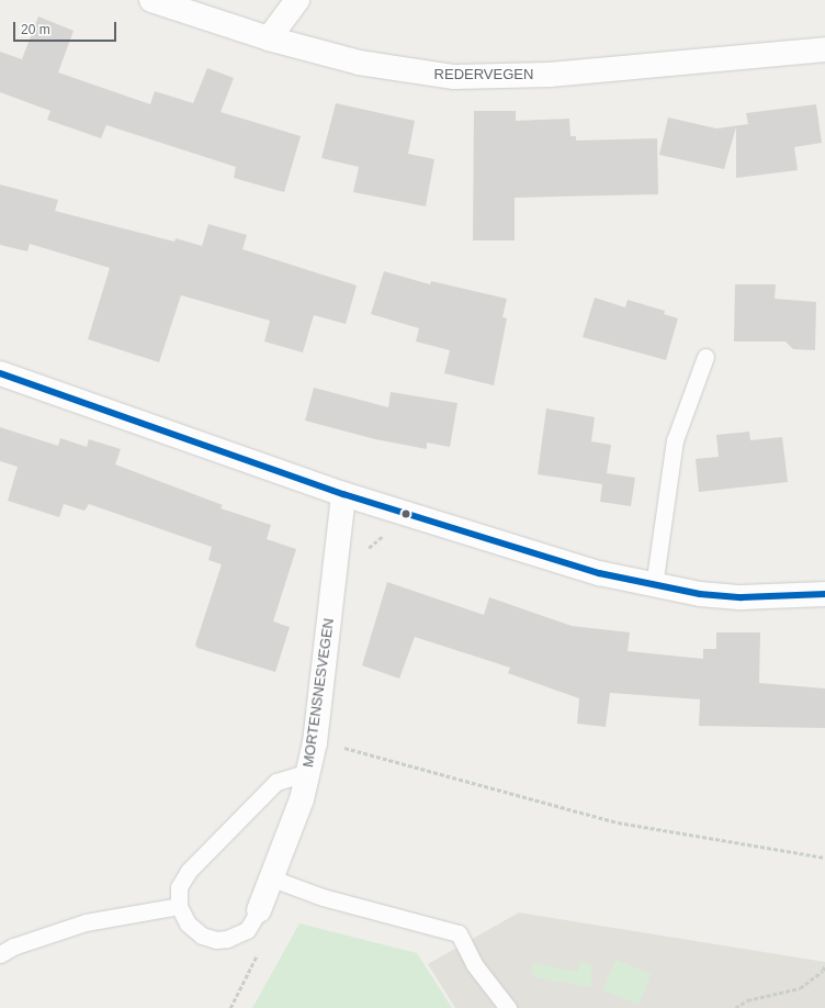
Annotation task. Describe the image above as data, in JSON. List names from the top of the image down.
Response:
{
  "streets": {
    "street": ["REDERVEGEN", "MORTENSNESVEGEN"]
  },
  "scale_bar": "20 m"
}
